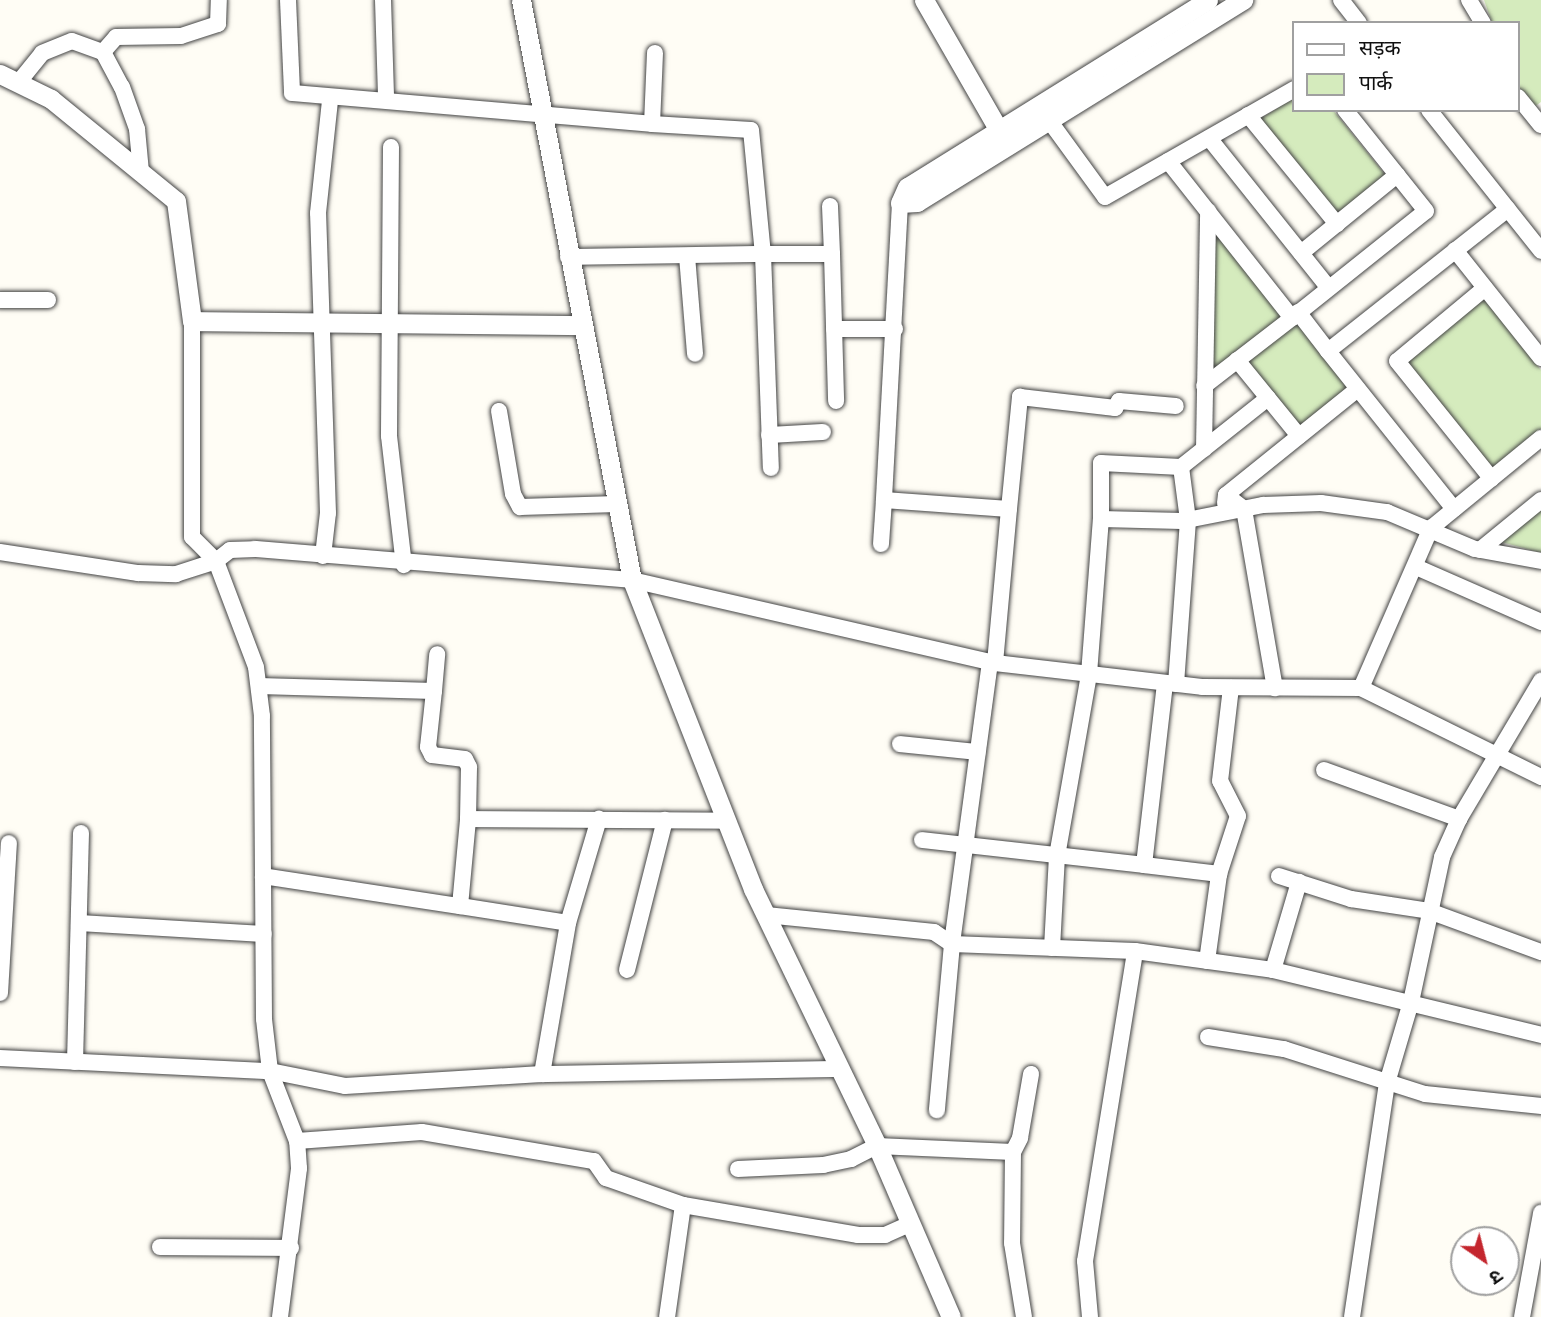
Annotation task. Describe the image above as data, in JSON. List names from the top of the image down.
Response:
{
  "legend": ["सड़क", "पार्क"],
  "north": "bottom right"
}
